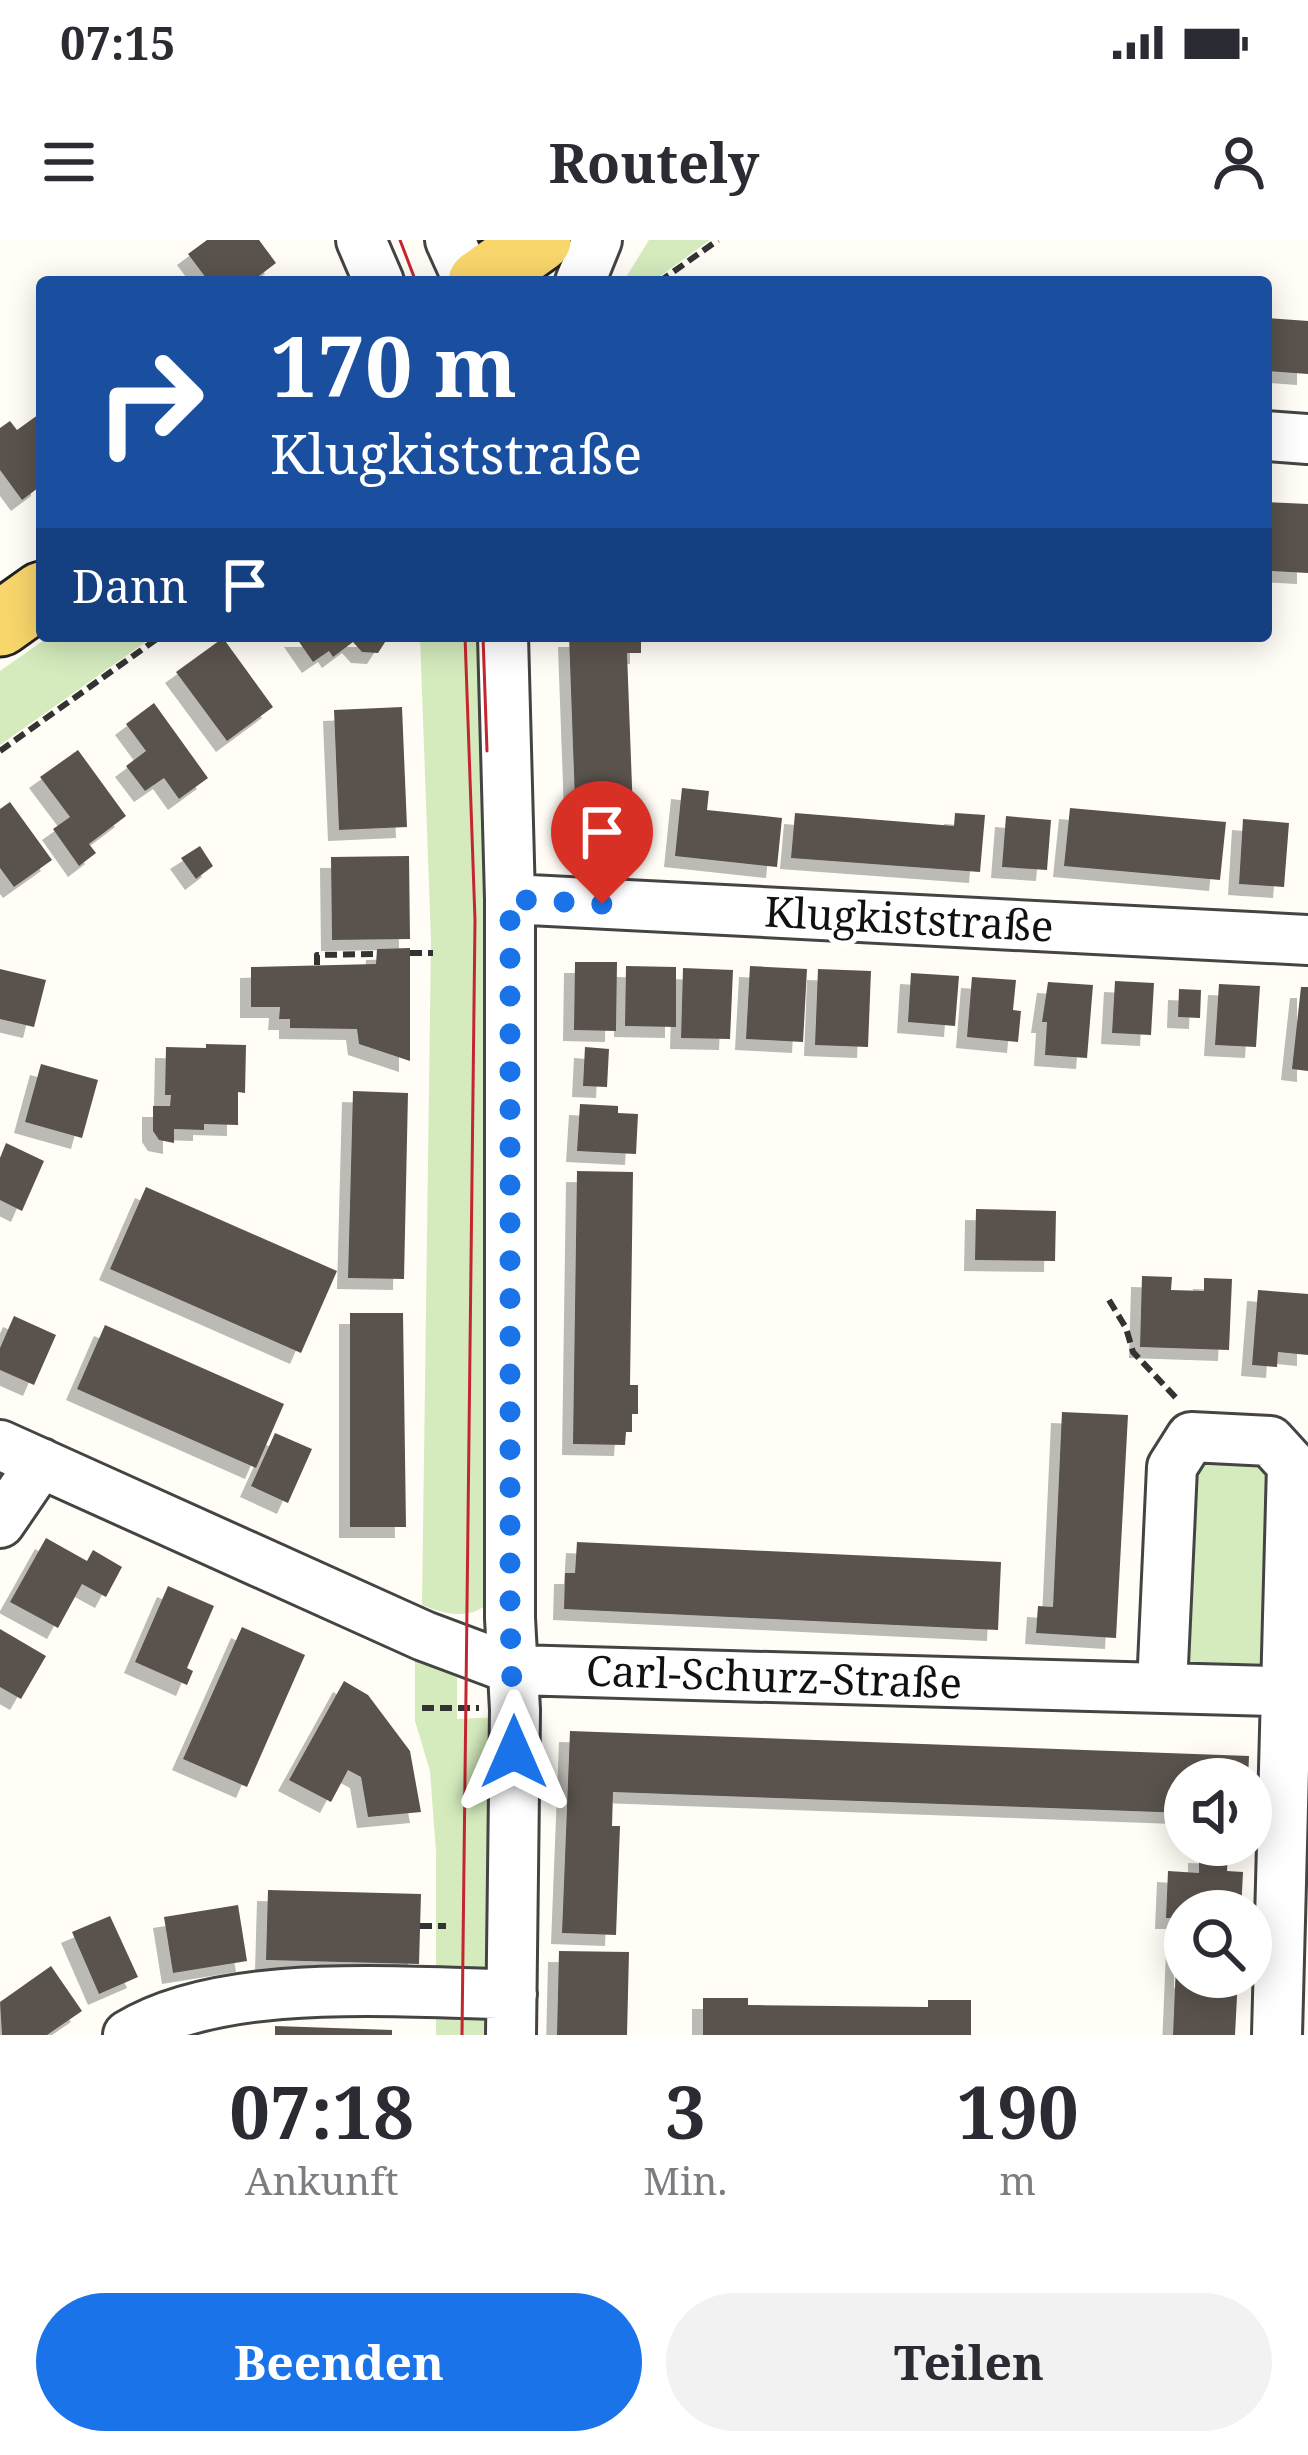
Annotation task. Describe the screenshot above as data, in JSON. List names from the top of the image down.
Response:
{
  "streets": {
    "street": ["Klugkiststraße", "Carl-Schurz-Straße"]
  },
  "page": {
    "status": "07:15",
    "header": "Routely",
    "turn": ["170 m", "Klugkiststraße"],
    "then": "Dann",
    "eta": [
      "07:18",
      "Ankunft",
      "3",
      "Min.",
      "190",
      "m"
    ],
    "buttons": ["Beenden", "Teilen"]
  }
}
